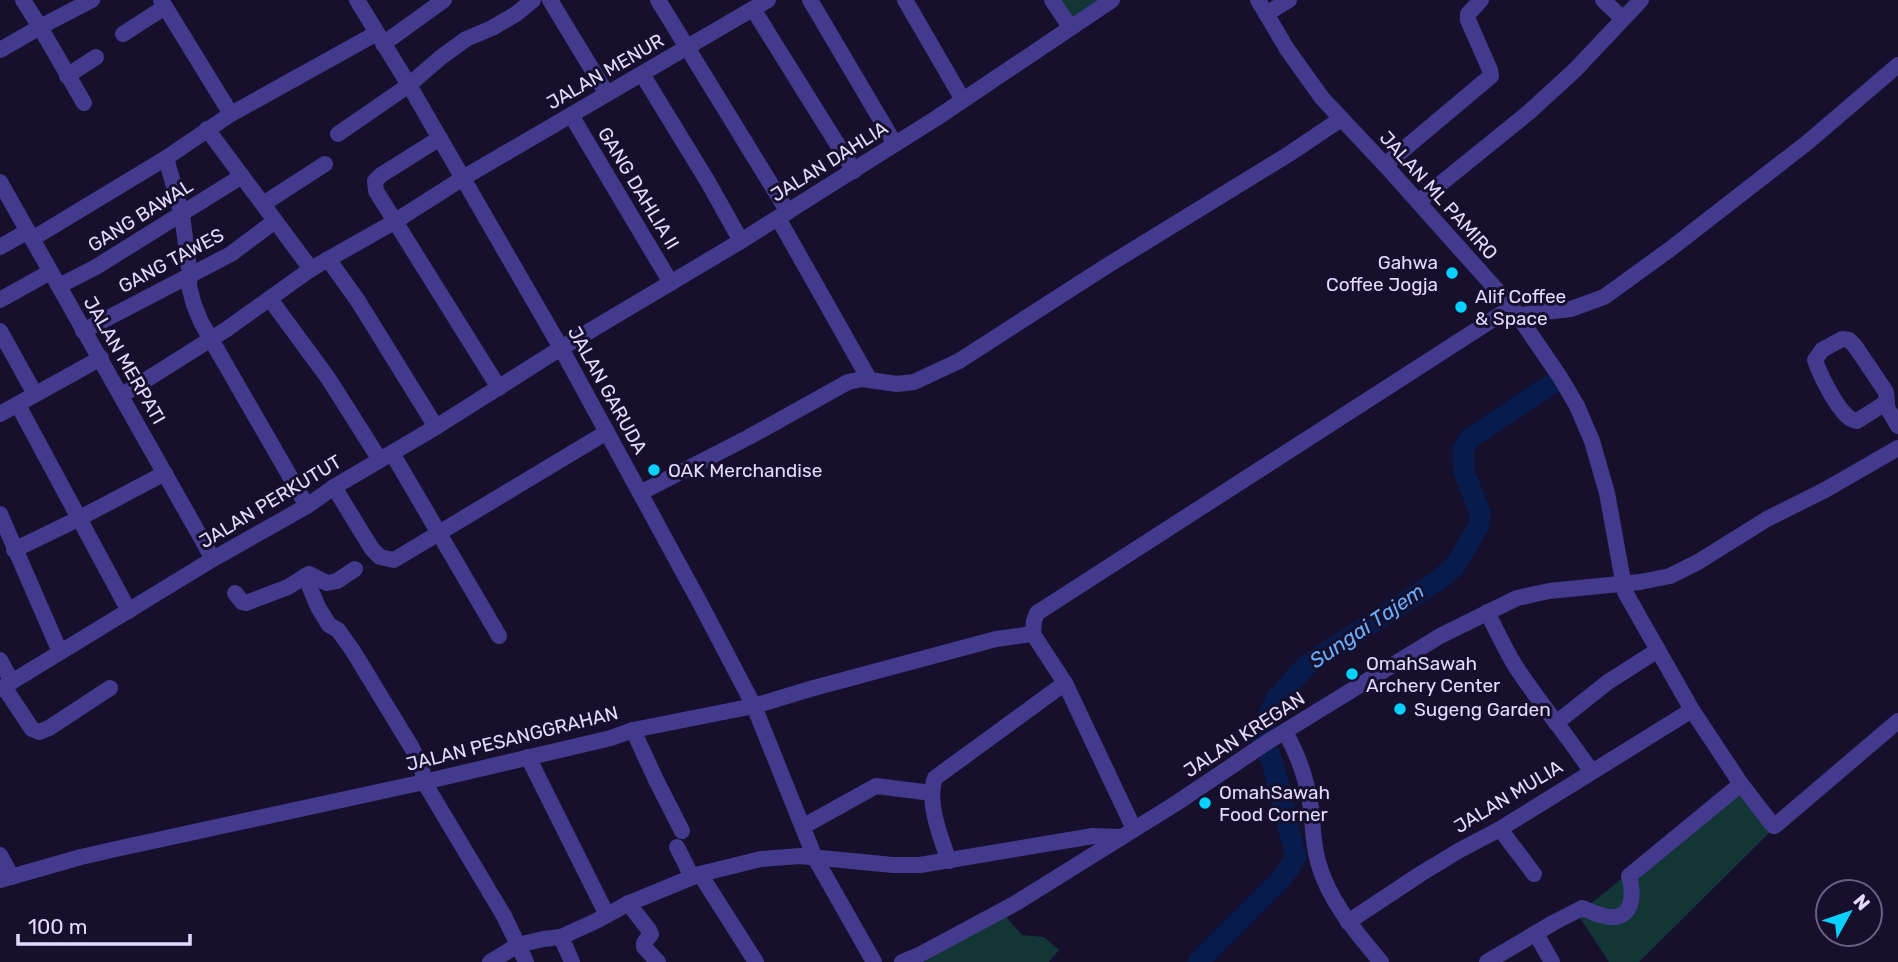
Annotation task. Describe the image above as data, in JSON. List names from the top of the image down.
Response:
{
  "streets": {
    "street": [
      "JALAN MENUR",
      "JALAN DAHLIA",
      "GANG DAHLIA II",
      "JALAN ML PAMIRO",
      "GANG BAWAL",
      "GANG TAWES",
      "JALAN MERPATI",
      "JALAN GARUDA",
      "JALAN PERKUTUT",
      "JALAN KREGAN",
      "JALAN PESANGGRAHAN",
      "JALAN MULIA"
    ]
  },
  "crossings": [
    ["JALAN MENUR", "GANG DAHLIA II"],
    ["JALAN MENUR", "JALAN MERPATI"],
    ["JALAN MENUR", "JALAN GARUDA"],
    ["JALAN DAHLIA", "GANG DAHLIA II"],
    ["JALAN DAHLIA", "JALAN GARUDA"],
    ["JALAN DAHLIA", "JALAN PERKUTUT"],
    ["JALAN ML PAMIRO", "JALAN KREGAN"],
    ["JALAN ML PAMIRO", "JALAN MULIA"],
    ["GANG BAWAL", "JALAN MERPATI"],
    ["GANG TAWES", "JALAN MERPATI"],
    ["JALAN MERPATI", "JALAN PERKUTUT"],
    ["JALAN GARUDA", "JALAN PERKUTUT"],
    ["JALAN GARUDA", "JALAN PESANGGRAHAN"]
  ],
  "water": ["Sungai Tajem"],
  "places": [
    "Gahwa Coffee Jogja",
    "Alif Coffee & Space",
    "OAK Merchandise",
    "OmahSawah Archery Center",
    "Sugeng Garden",
    "OmahSawah Food Corner"
  ],
  "scale_bar": "100 m",
  "north": "top right"
}
